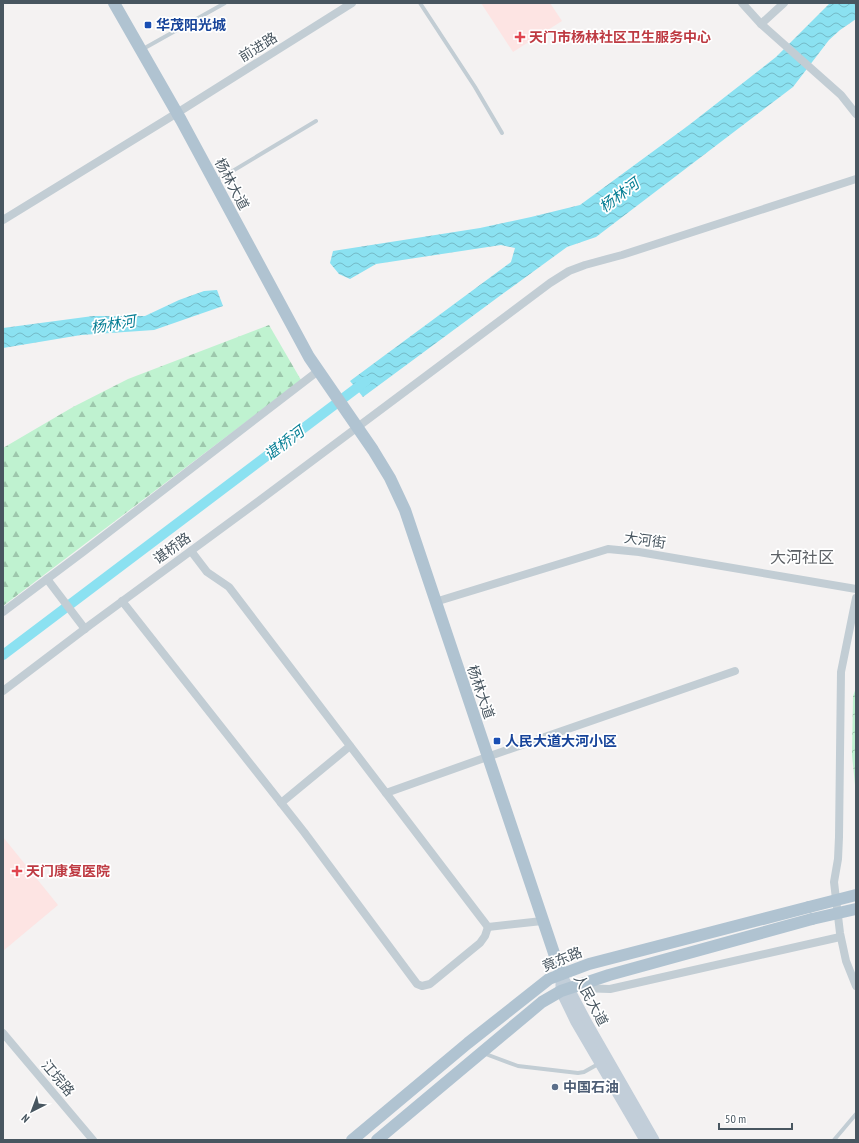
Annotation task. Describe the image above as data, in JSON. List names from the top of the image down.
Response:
{
  "streets": {
    "main road": ["杨林大道", "竟东路", "人民大道"],
    "street": [
      "前进路",
      "大河街",
      "谌桥路",
      "江垸路"
    ]
  },
  "crossings": [
    ["前进路", "杨林大道"],
    ["杨林大道", "大河街"],
    ["杨林大道", "谌桥路"],
    ["杨林大道", "竟东路"],
    ["杨林大道", "人民大道"],
    ["竟东路", "人民大道"]
  ],
  "districts": ["大河社区"],
  "water": ["杨林河", "谌桥河"],
  "places": {
    "transit": ["华茂阳光城", "人民大道大河小区"],
    "health": ["天门市杨林社区卫生服务中心", "天门康复医院"],
    "other": ["中国石油"]
  },
  "scale_bar": "50 m",
  "north": "bottom left"
}
